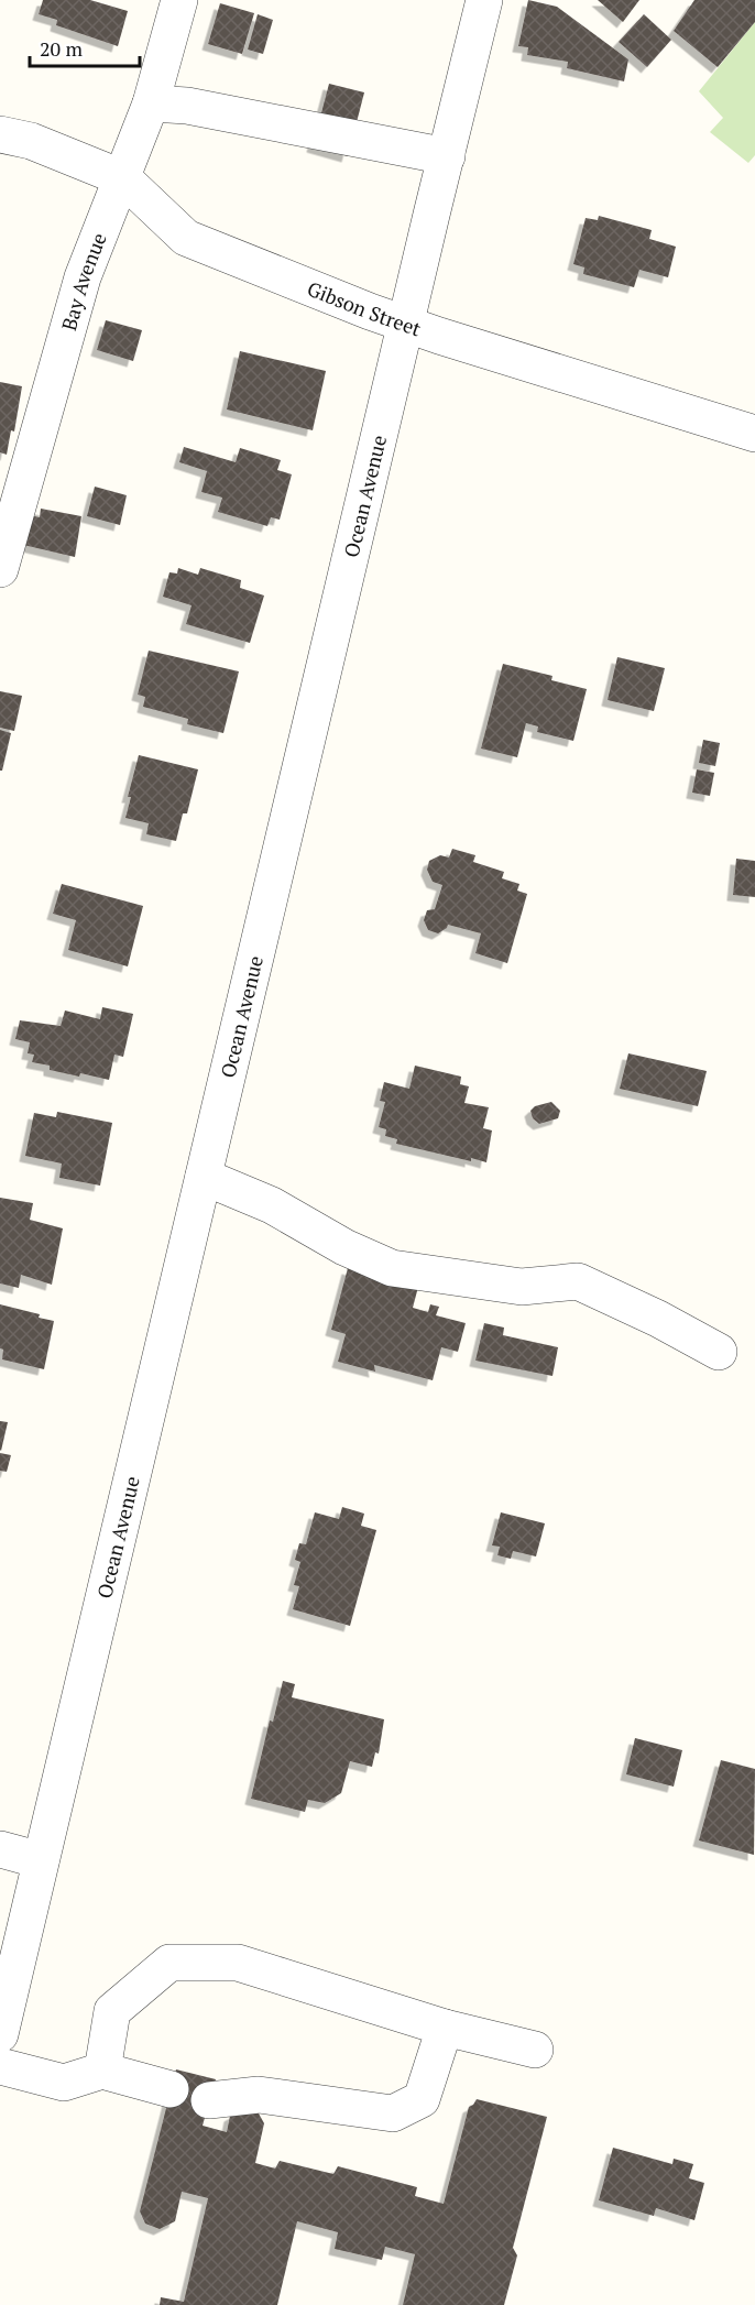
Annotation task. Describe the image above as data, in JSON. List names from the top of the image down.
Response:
{
  "streets": {
    "street": ["Bay Avenue", "Gibson Street", "Ocean Avenue"]
  },
  "crossings": [
    ["Bay Avenue", "Gibson Street"],
    ["Gibson Street", "Ocean Avenue"]
  ],
  "scale_bar": "20 m"
}
